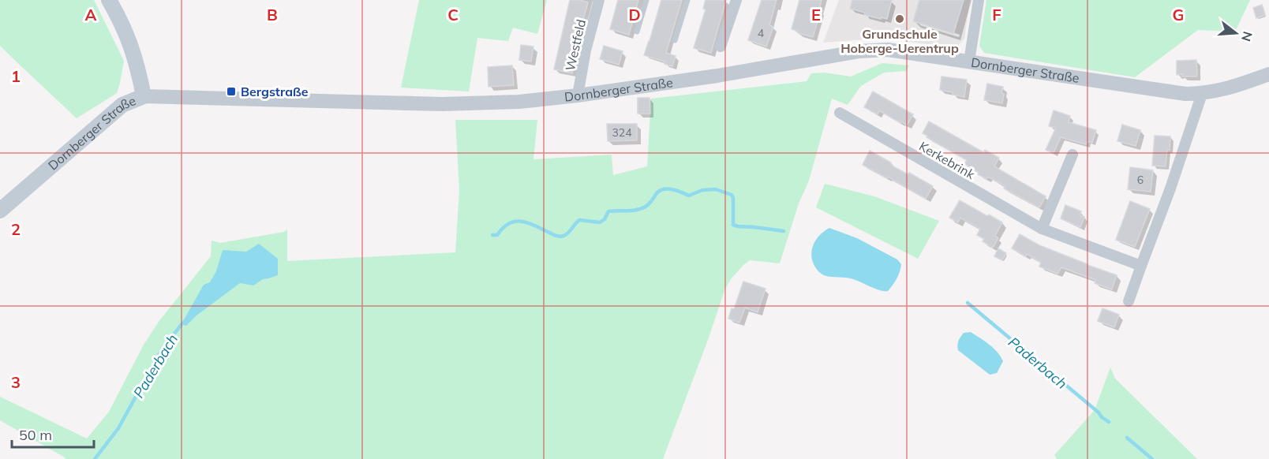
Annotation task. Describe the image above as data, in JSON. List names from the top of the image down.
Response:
{
  "streets": {
    "main road": ["Dornberger Straße"],
    "street": ["Westfeld", "Kerkebrink"]
  },
  "crossings": [
    ["Westfeld", "Dornberger Straße"]
  ],
  "water": ["Paderbach"],
  "places": {
    "other": ["Grundschule Hoberge-Uerentrup"],
    "transit": ["Bergstraße"]
  },
  "house_numbers": ["4", "324", "6"],
  "scale_bar": "50 m",
  "north": "right",
  "grid": {
    "columns": [
      "A",
      "B",
      "C",
      "D",
      "E",
      "F",
      "G"
    ],
    "rows": ["1", "2", "3"]
  }
}
